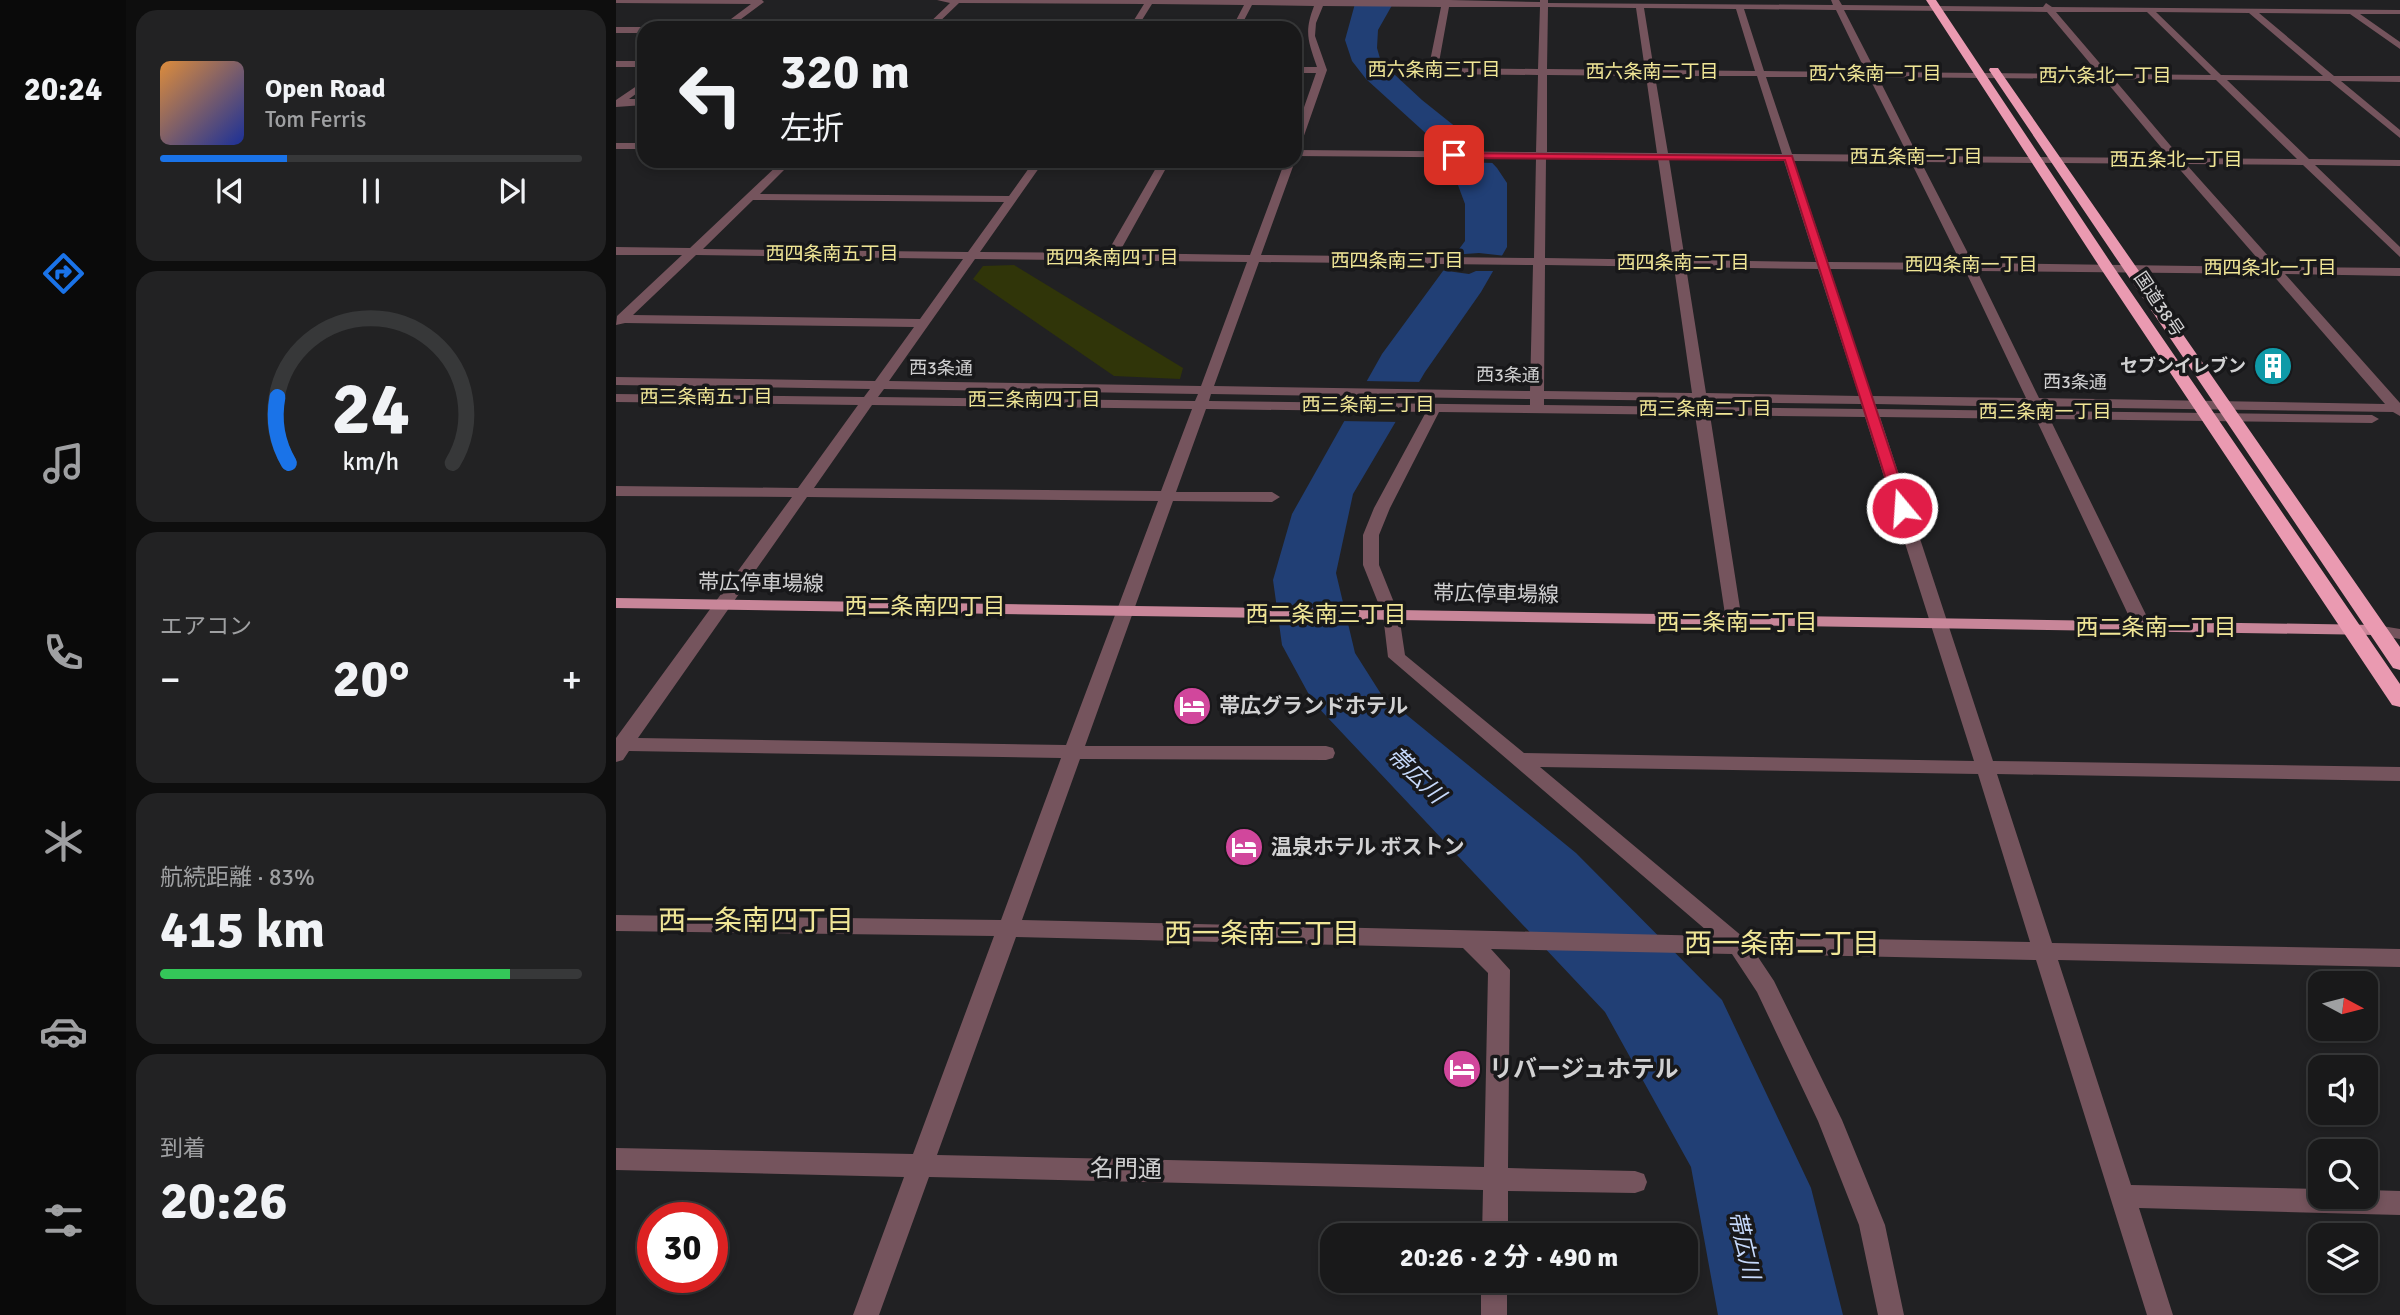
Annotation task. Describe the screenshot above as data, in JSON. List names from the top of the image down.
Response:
{
  "streets": {
    "highway": ["国道38号"],
    "main road": ["帯広停車場線"],
    "street": ["西3条通", "名門通"]
  },
  "crossings": [
    ["国道38号", "西3条通"],
    ["国道38号", "帯広停車場線"]
  ],
  "districts": [
    "西六条南三丁目",
    "西六条南二丁目",
    "西六条南一丁目",
    "西六条北一丁目",
    "西五条南一丁目",
    "西五条北一丁目",
    "西四条南五丁目",
    "西四条南四丁目",
    "西四条南三丁目",
    "西四条南二丁目",
    "西四条南一丁目",
    "西四条北一丁目",
    "西三条南五丁目",
    "西三条南四丁目",
    "西三条南三丁目",
    "西三条南二丁目",
    "西三条南一丁目",
    "西二条南四丁目",
    "西二条南三丁目",
    "西二条南二丁目",
    "西二条南一丁目",
    "西一条南四丁目",
    "西一条南三丁目",
    "西一条南二丁目"
  ],
  "water": ["帯広川"],
  "places": {
    "building": ["セブンイレブン"],
    "hotel": ["帯広グランドホテル", "温泉ホテル ボストン", "リバージュホテル"]
  },
  "north": "right",
  "page": {
    "tabs": "20:24",
    "turn": ["320 m", "左折"],
    "song": ["Open Road", "Tom Ferris"],
    "tile": [
      "エアコン",
      ["航続距離 · 83%", "415 km"],
      ["到着", "20:26"]
    ],
    "heat": ["−", "20°", "+"],
    "limit": "30",
    "trip": "20:26 · 2 分 · 490 m",
    "gauge": ["24", "km/h"]
  }
}
